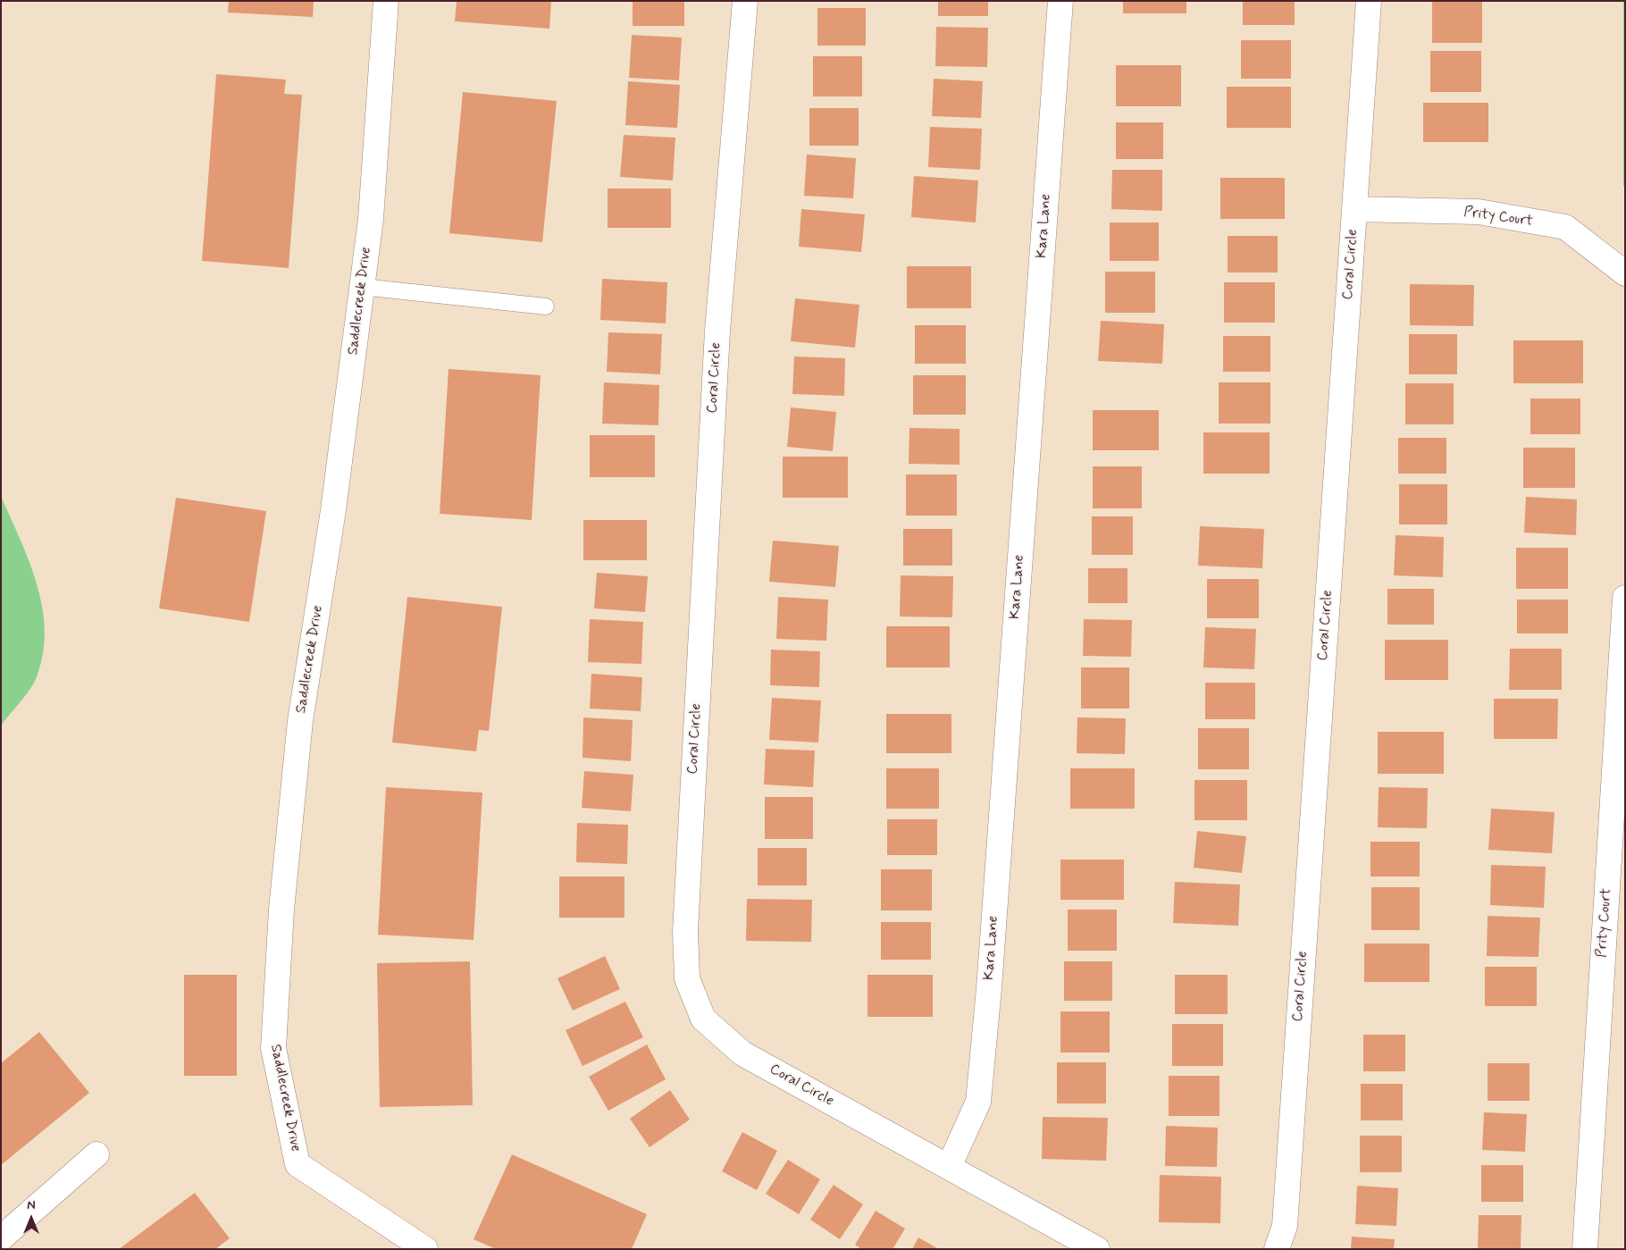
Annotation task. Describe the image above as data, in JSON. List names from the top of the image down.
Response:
{
  "streets": {
    "street": [
      "Prity Court",
      "Kara Lane",
      "Coral Circle",
      "Saddlecreek Drive"
    ]
  },
  "crossings": [
    ["Prity Court", "Coral Circle"],
    ["Kara Lane", "Coral Circle"]
  ],
  "north": "top"
}
